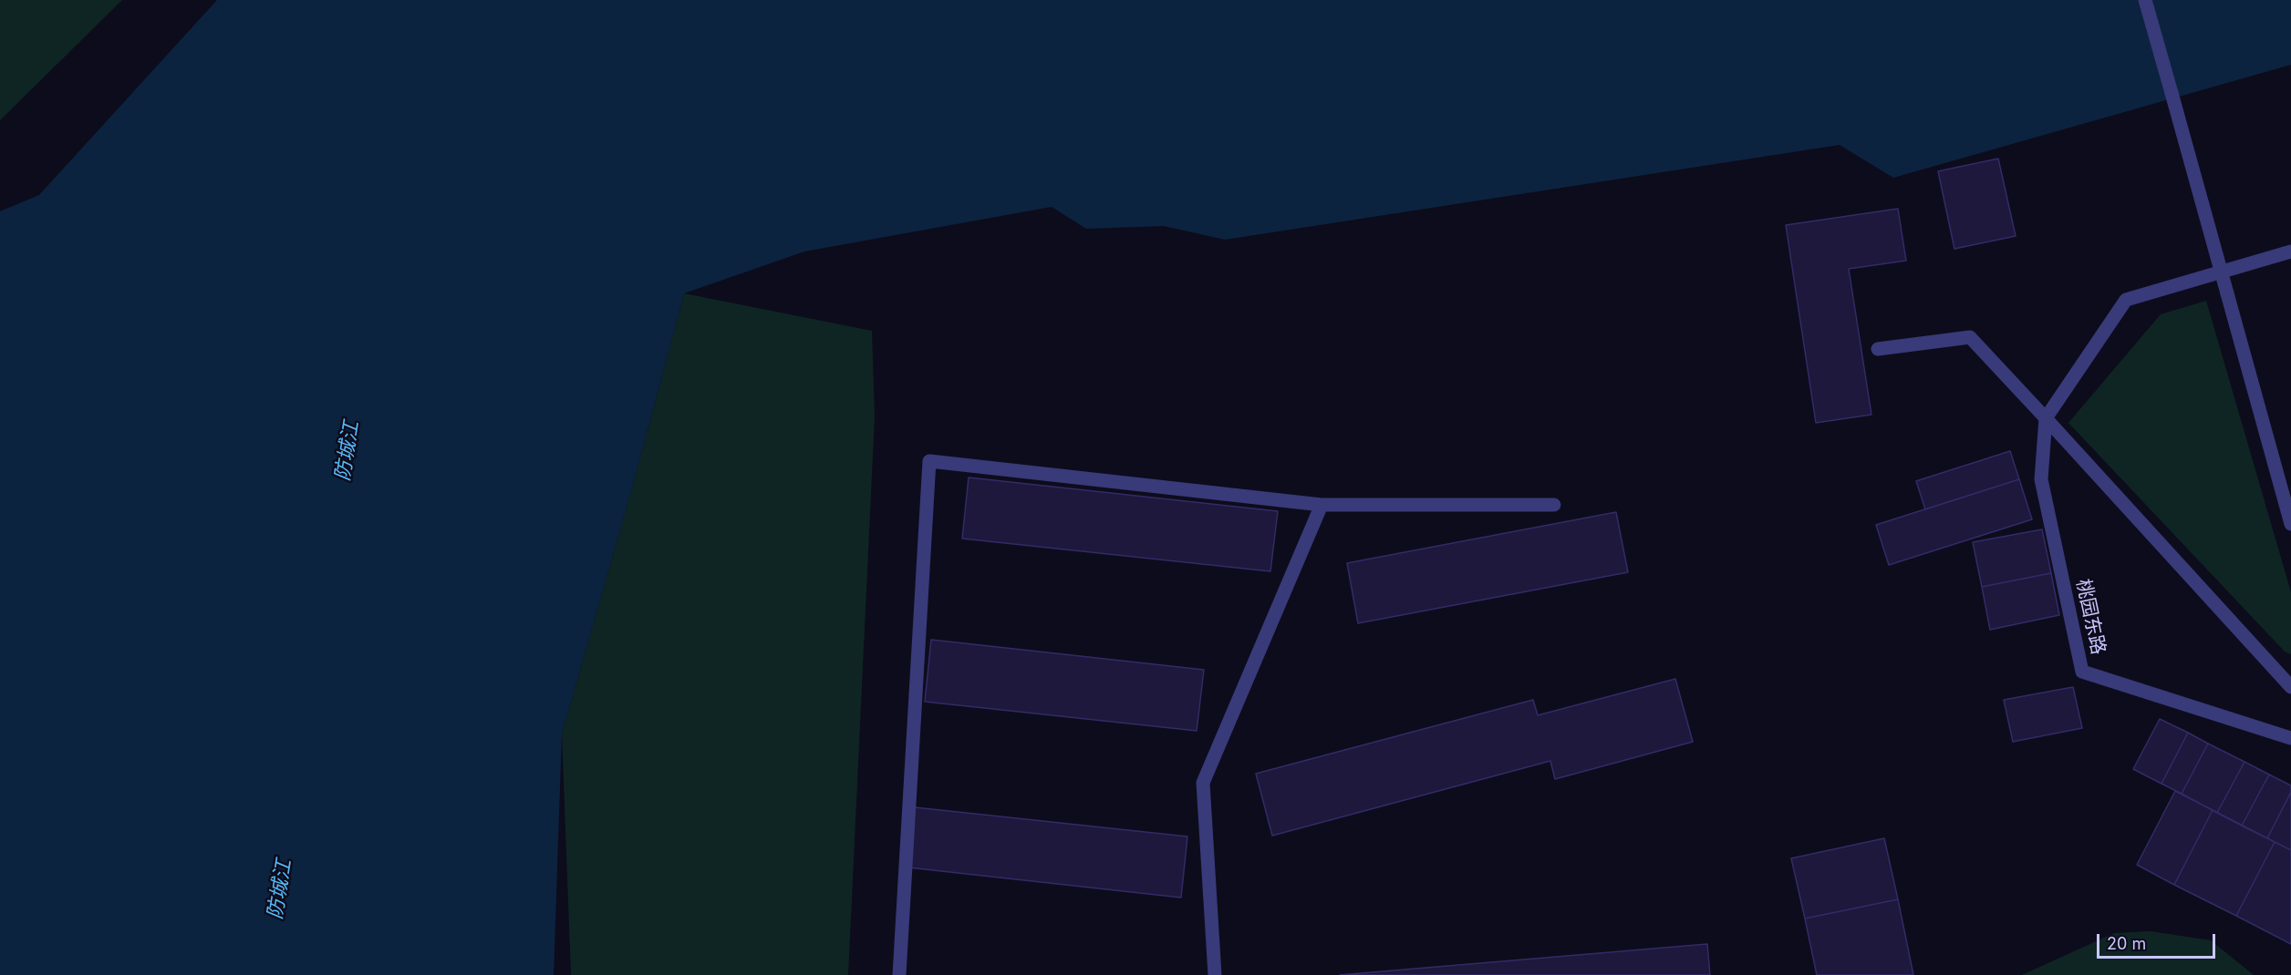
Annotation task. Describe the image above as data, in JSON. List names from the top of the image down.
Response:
{
  "streets": {
    "street": ["桃园东路"]
  },
  "water": ["防城江"],
  "scale_bar": "20 m"
}
